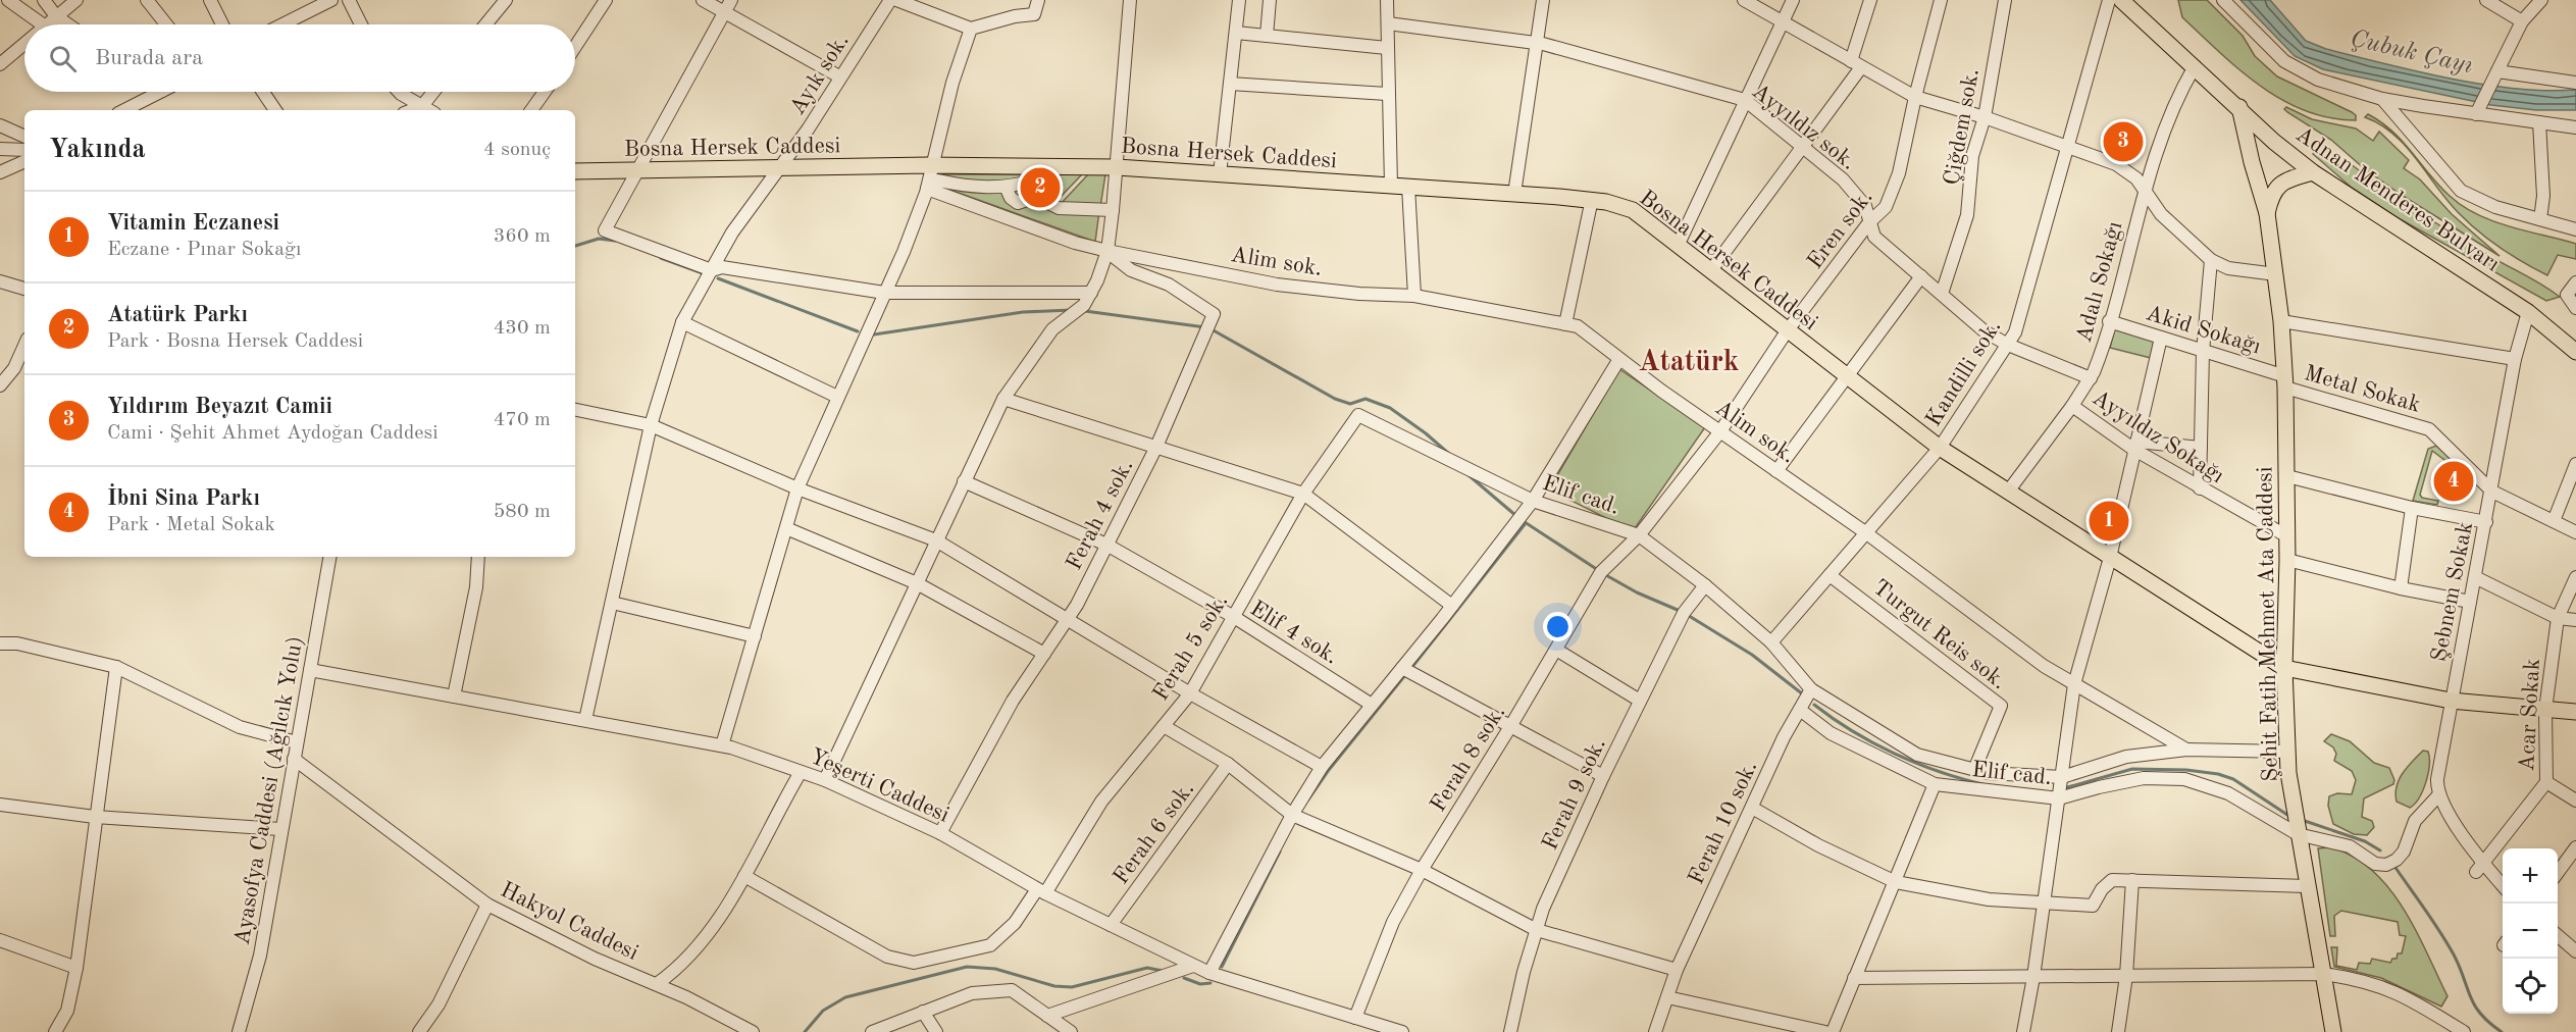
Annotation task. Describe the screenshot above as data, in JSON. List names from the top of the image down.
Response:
{
  "streets": {
    "main road": ["Bosna Hersek Caddesi", "Adnan Menderes Bulvarı", "Şehit Fatih Mehmet Ata Caddesi"],
    "street": [
      "Ayık sok.",
      "Ayyıldız sok.",
      "Çiğdem sok.",
      "Eren sok.",
      "Alim sok.",
      "Adalı Sokağı",
      "Akid Sokağı",
      "Kandilli sok.",
      "Metal Sokak",
      "Ayyıldız Sokağı",
      "Elif cad.",
      "Ferah 4 sok.",
      "Şebnem Sokak",
      "Elif 4 sok.",
      "Turgut Reis sok.",
      "Ferah 5 sok.",
      "Acar Sokak",
      "Ferah 8 sok.",
      "Yeşerti Caddesi",
      "Ayasofya Caddesi (Ağılcık Yolu)",
      "Ferah 9 sok.",
      "Ferah 10 sok.",
      "Ferah 6 sok.",
      "Hakyol Caddesi"
    ]
  },
  "crossings": [
    ["Ayık sok.", "Bosna Hersek Caddesi"],
    ["Ayık sok.", "Yeşerti Caddesi"],
    ["Ayyıldız sok.", "Çiğdem sok."],
    ["Ayyıldız sok.", "Eren sok."],
    ["Ayyıldız sok.", "Adalı Sokağı"],
    ["Ayyıldız sok.", "Kandilli sok."],
    ["Bosna Hersek Caddesi", "Eren sok."],
    ["Bosna Hersek Caddesi", "Adalı Sokağı"],
    ["Bosna Hersek Caddesi", "Kandilli sok."],
    ["Bosna Hersek Caddesi", "Şebnem Sokak"],
    ["Bosna Hersek Caddesi", "Şehit Fatih Mehmet Ata Caddesi"],
    ["Bosna Hersek Caddesi", "Acar Sokak"],
    ["Adnan Menderes Bulvarı", "Adalı Sokağı"],
    ["Adnan Menderes Bulvarı", "Şebnem Sokak"],
    ["Adnan Menderes Bulvarı", "Şehit Fatih Mehmet Ata Caddesi"],
    ["Eren sok.", "Alim sok."],
    ["Eren sok.", "Ferah 8 sok."],
    ["Alim sok.", "Kandilli sok."],
    ["Alim sok.", "Elif cad."],
    ["Alim sok.", "Ferah 4 sok."],
    ["Alim sok.", "Ferah 8 sok."],
    ["Adalı Sokağı", "Akid Sokağı"],
    ["Adalı Sokağı", "Ayyıldız Sokağı"],
    ["Akid Sokağı", "Metal Sokak"],
    ["Akid Sokağı", "Şehit Fatih Mehmet Ata Caddesi"],
    ["Kandilli sok.", "Elif cad."],
    ["Kandilli sok.", "Turgut Reis sok."],
    ["Metal Sokak", "Şebnem Sokak"],
    ["Metal Sokak", "Şehit Fatih Mehmet Ata Caddesi"],
    ["Ayyıldız Sokağı", "Şehit Fatih Mehmet Ata Caddesi"],
    ["Elif cad.", "Şehit Fatih Mehmet Ata Caddesi"],
    ["Elif cad.", "Turgut Reis sok."],
    ["Elif cad.", "Ferah 5 sok."],
    ["Elif cad.", "Ferah 8 sok."],
    ["Elif cad.", "Ferah 9 sok."],
    ["Elif cad.", "Ferah 10 sok."],
    ["Ferah 4 sok.", "Elif 4 sok."],
    ["Ferah 4 sok.", "Yeşerti Caddesi"],
    ["Elif 4 sok.", "Ferah 5 sok."],
    ["Ferah 5 sok.", "Yeşerti Caddesi"],
    ["Ferah 8 sok.", "Yeşerti Caddesi"],
    ["Yeşerti Caddesi", "Ayasofya Caddesi (Ağılcık Yolu)"],
    ["Yeşerti Caddesi", "Ferah 6 sok."],
    ["Ayasofya Caddesi (Ağılcık Yolu)", "Hakyol Caddesi"]
  ],
  "districts": ["Atatürk"],
  "water": ["Çubuk Çayı"],
  "page": {
    "search": "Burada ara",
    "heading": ["Yakında", "4 sonuç"],
    "pins": [
      "3",
      "2",
      "4",
      "1"
    ],
    "list": [
      {
        "mark": "1",
        "name": "Vitamin Eczanesi",
        "note": "Eczane · Pınar Sokağı",
        "value": "360 m"
      },
      {
        "mark": "2",
        "name": "Atatürk Parkı",
        "note": "Park · Bosna Hersek Caddesi",
        "value": "430 m"
      },
      {
        "mark": "3",
        "name": "Yıldırım Beyazıt Camii",
        "note": "Cami · Şehit Ahmet Aydoğan Caddesi",
        "value": "470 m"
      },
      {
        "mark": "4",
        "name": "İbni Sina Parkı",
        "note": "Park · Metal Sokak",
        "value": "580 m"
      }
    ],
    "map_buttons": ["+", "−"]
  }
}
